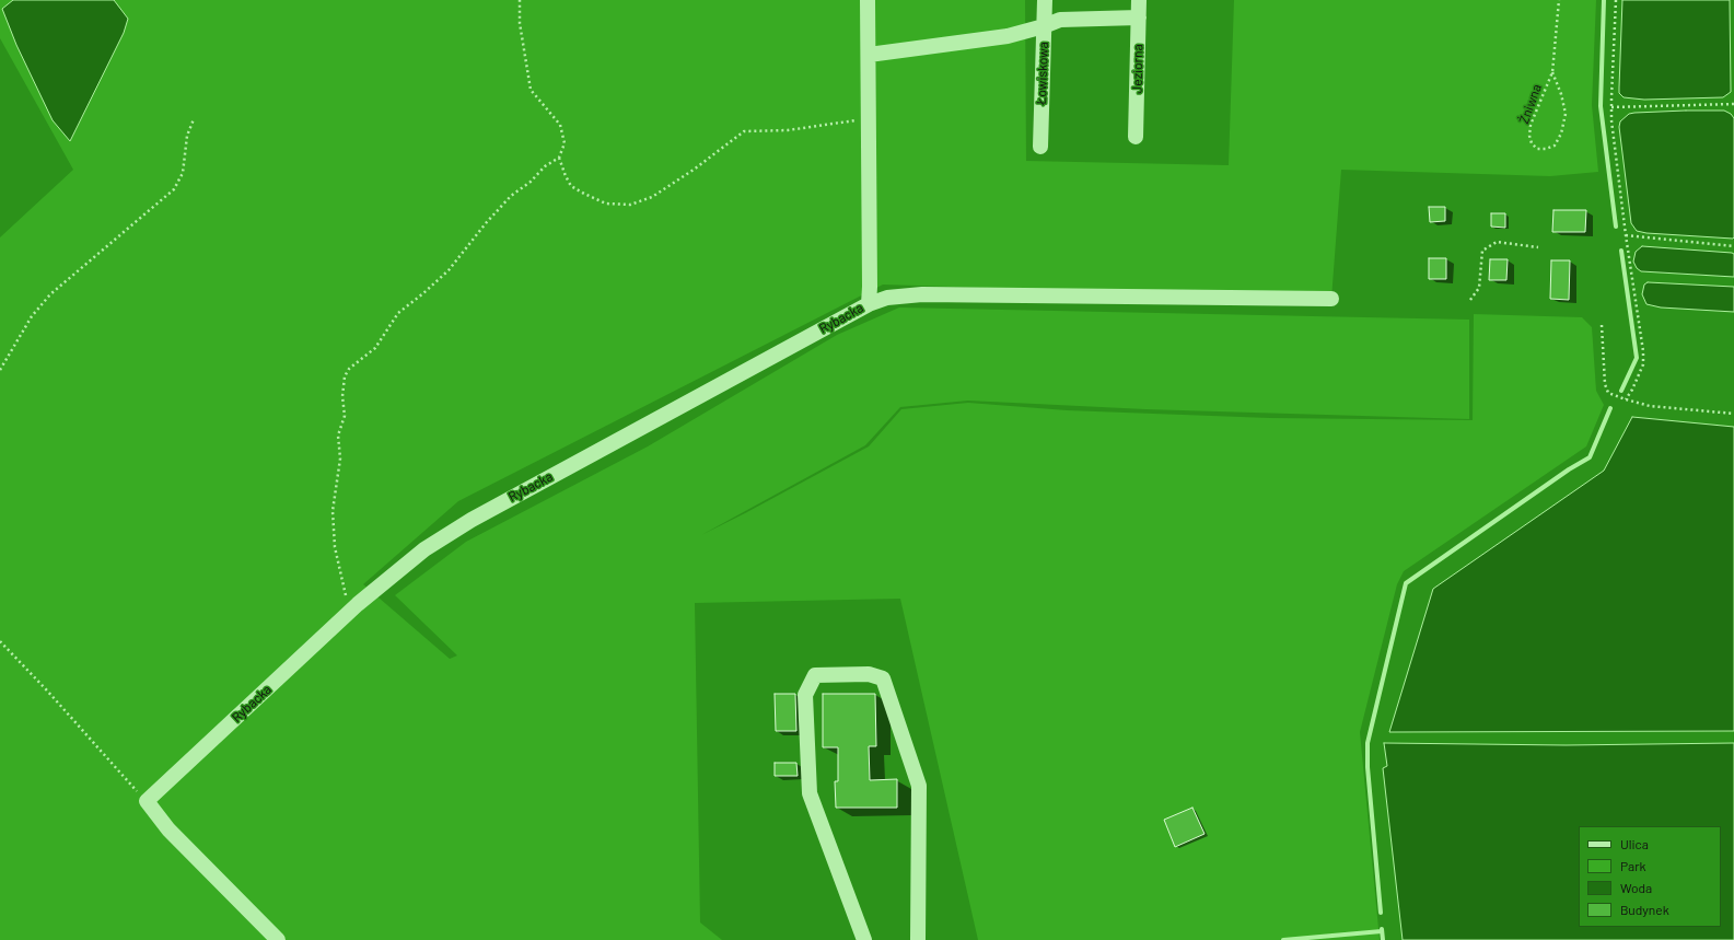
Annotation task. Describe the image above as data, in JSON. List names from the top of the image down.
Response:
{
  "streets": {
    "street": ["Jeziorna", "Łowiskowa", "Rybacka"],
    "path": ["Żniwna"]
  },
  "legend": [
    "Ulica",
    "Park",
    "Woda",
    "Budynek"
  ]
}
